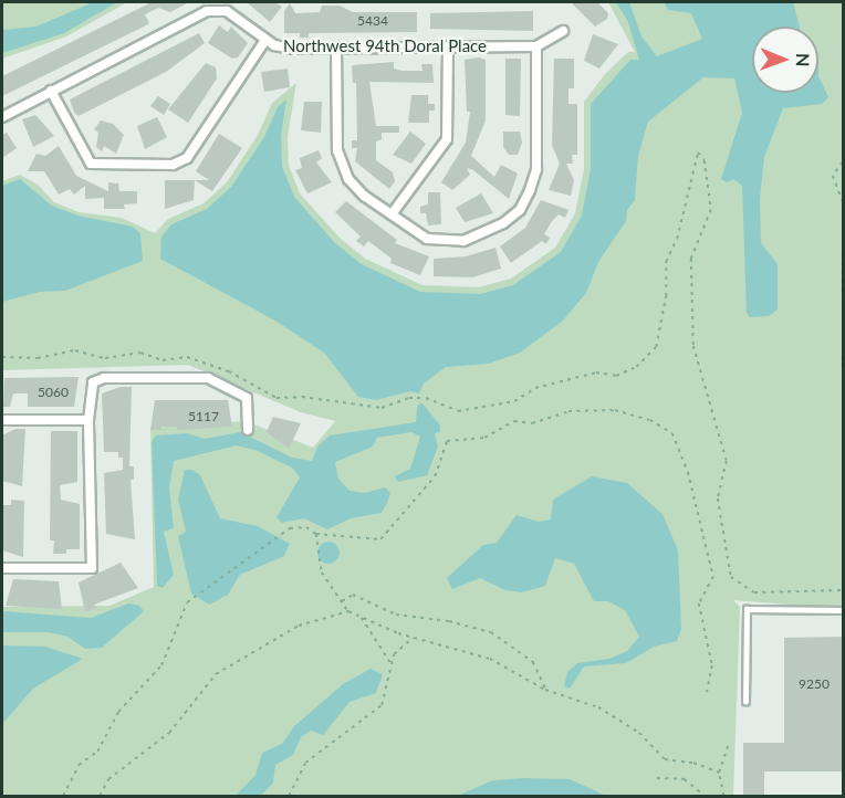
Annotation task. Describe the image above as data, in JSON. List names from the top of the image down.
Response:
{
  "streets": {
    "street": ["Northwest 94th Doral Place"]
  },
  "house_numbers": [
    "5434",
    "5060",
    "5117",
    "9250"
  ],
  "north": "right"
}
